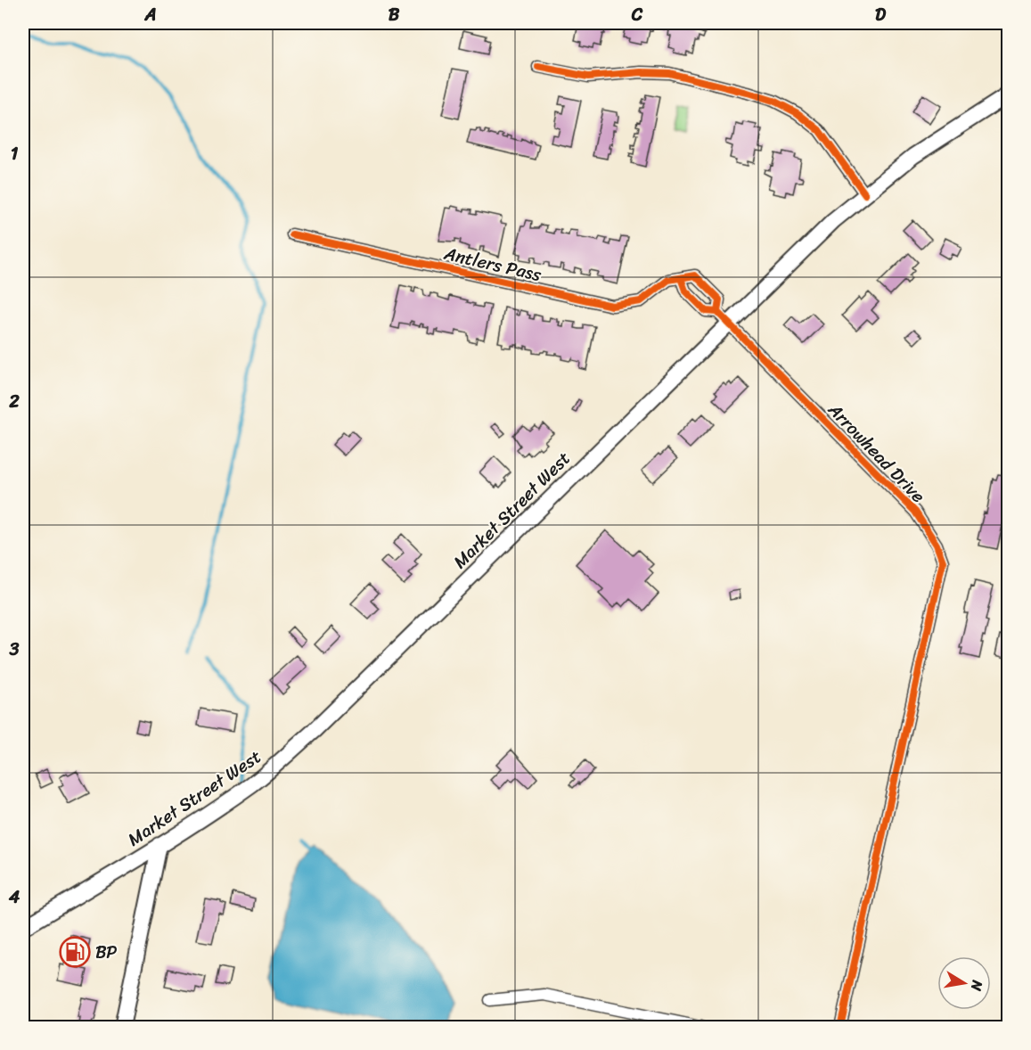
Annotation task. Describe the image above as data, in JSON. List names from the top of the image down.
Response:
{
  "streets": {
    "main road": ["Market Street West"],
    "street": ["Antlers Pass", "Arrowhead Drive"]
  },
  "crossings": [
    ["Arrowhead Drive", "Market Street West"]
  ],
  "places": {
    "fuel station": ["BP"]
  },
  "north": "right",
  "grid": {
    "columns": [
      "A",
      "B",
      "C",
      "D"
    ],
    "rows": [
      "1",
      "2",
      "3",
      "4"
    ]
  }
}
